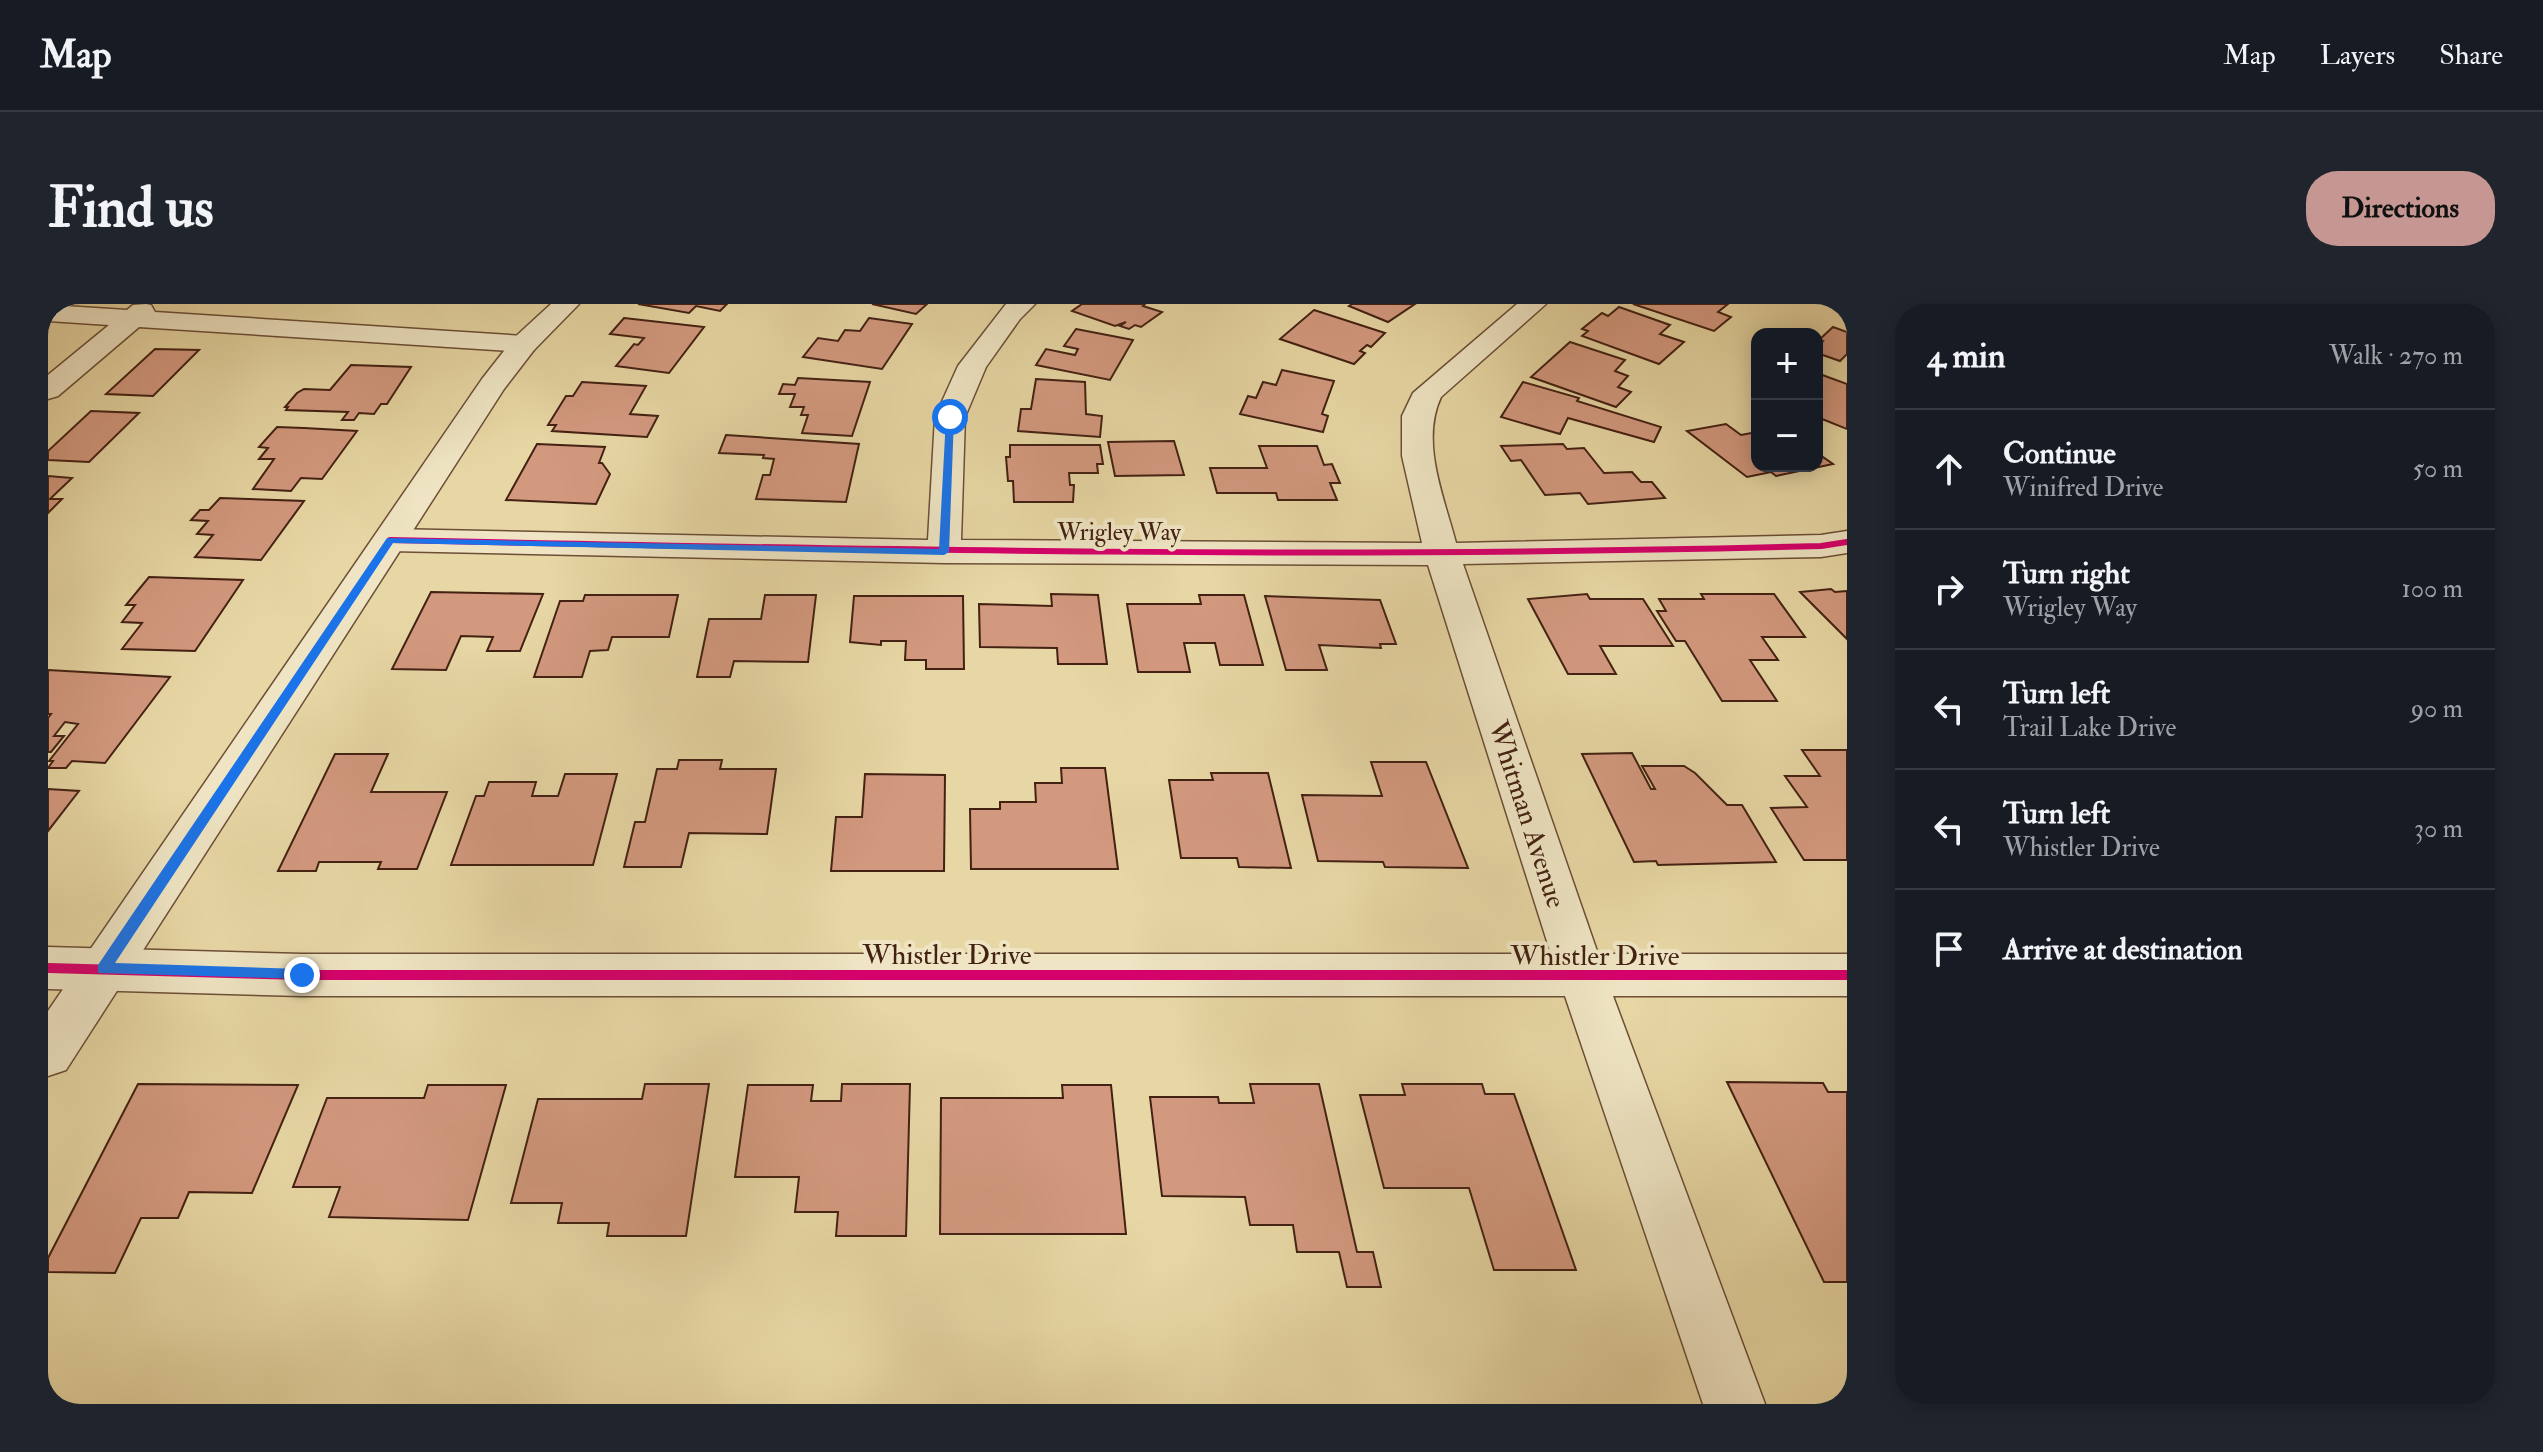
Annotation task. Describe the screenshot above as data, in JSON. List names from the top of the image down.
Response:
{
  "streets": {
    "street": ["Wrigley Way", "Whitman Avenue", "Whistler Drive"]
  },
  "crossings": [
    ["Wrigley Way", "Whitman Avenue"],
    ["Whitman Avenue", "Whistler Drive"]
  ],
  "page": {
    "header": "Map",
    "nav": ["Map", "Layers", "Share"],
    "buttons": "Directions",
    "title": "Find us",
    "heading": ["4 min", "Walk · 270 m"],
    "map_buttons": ["+", "−"],
    "list": [
      ["Continue", "Winifred Drive", "50 m"],
      ["Turn right", "Wrigley Way", "100 m"],
      ["Turn left", "Trail Lake Drive", "90 m"],
      ["Turn left", "Whistler Drive", "30 m"],
      "Arrive at destination"
    ]
  }
}
